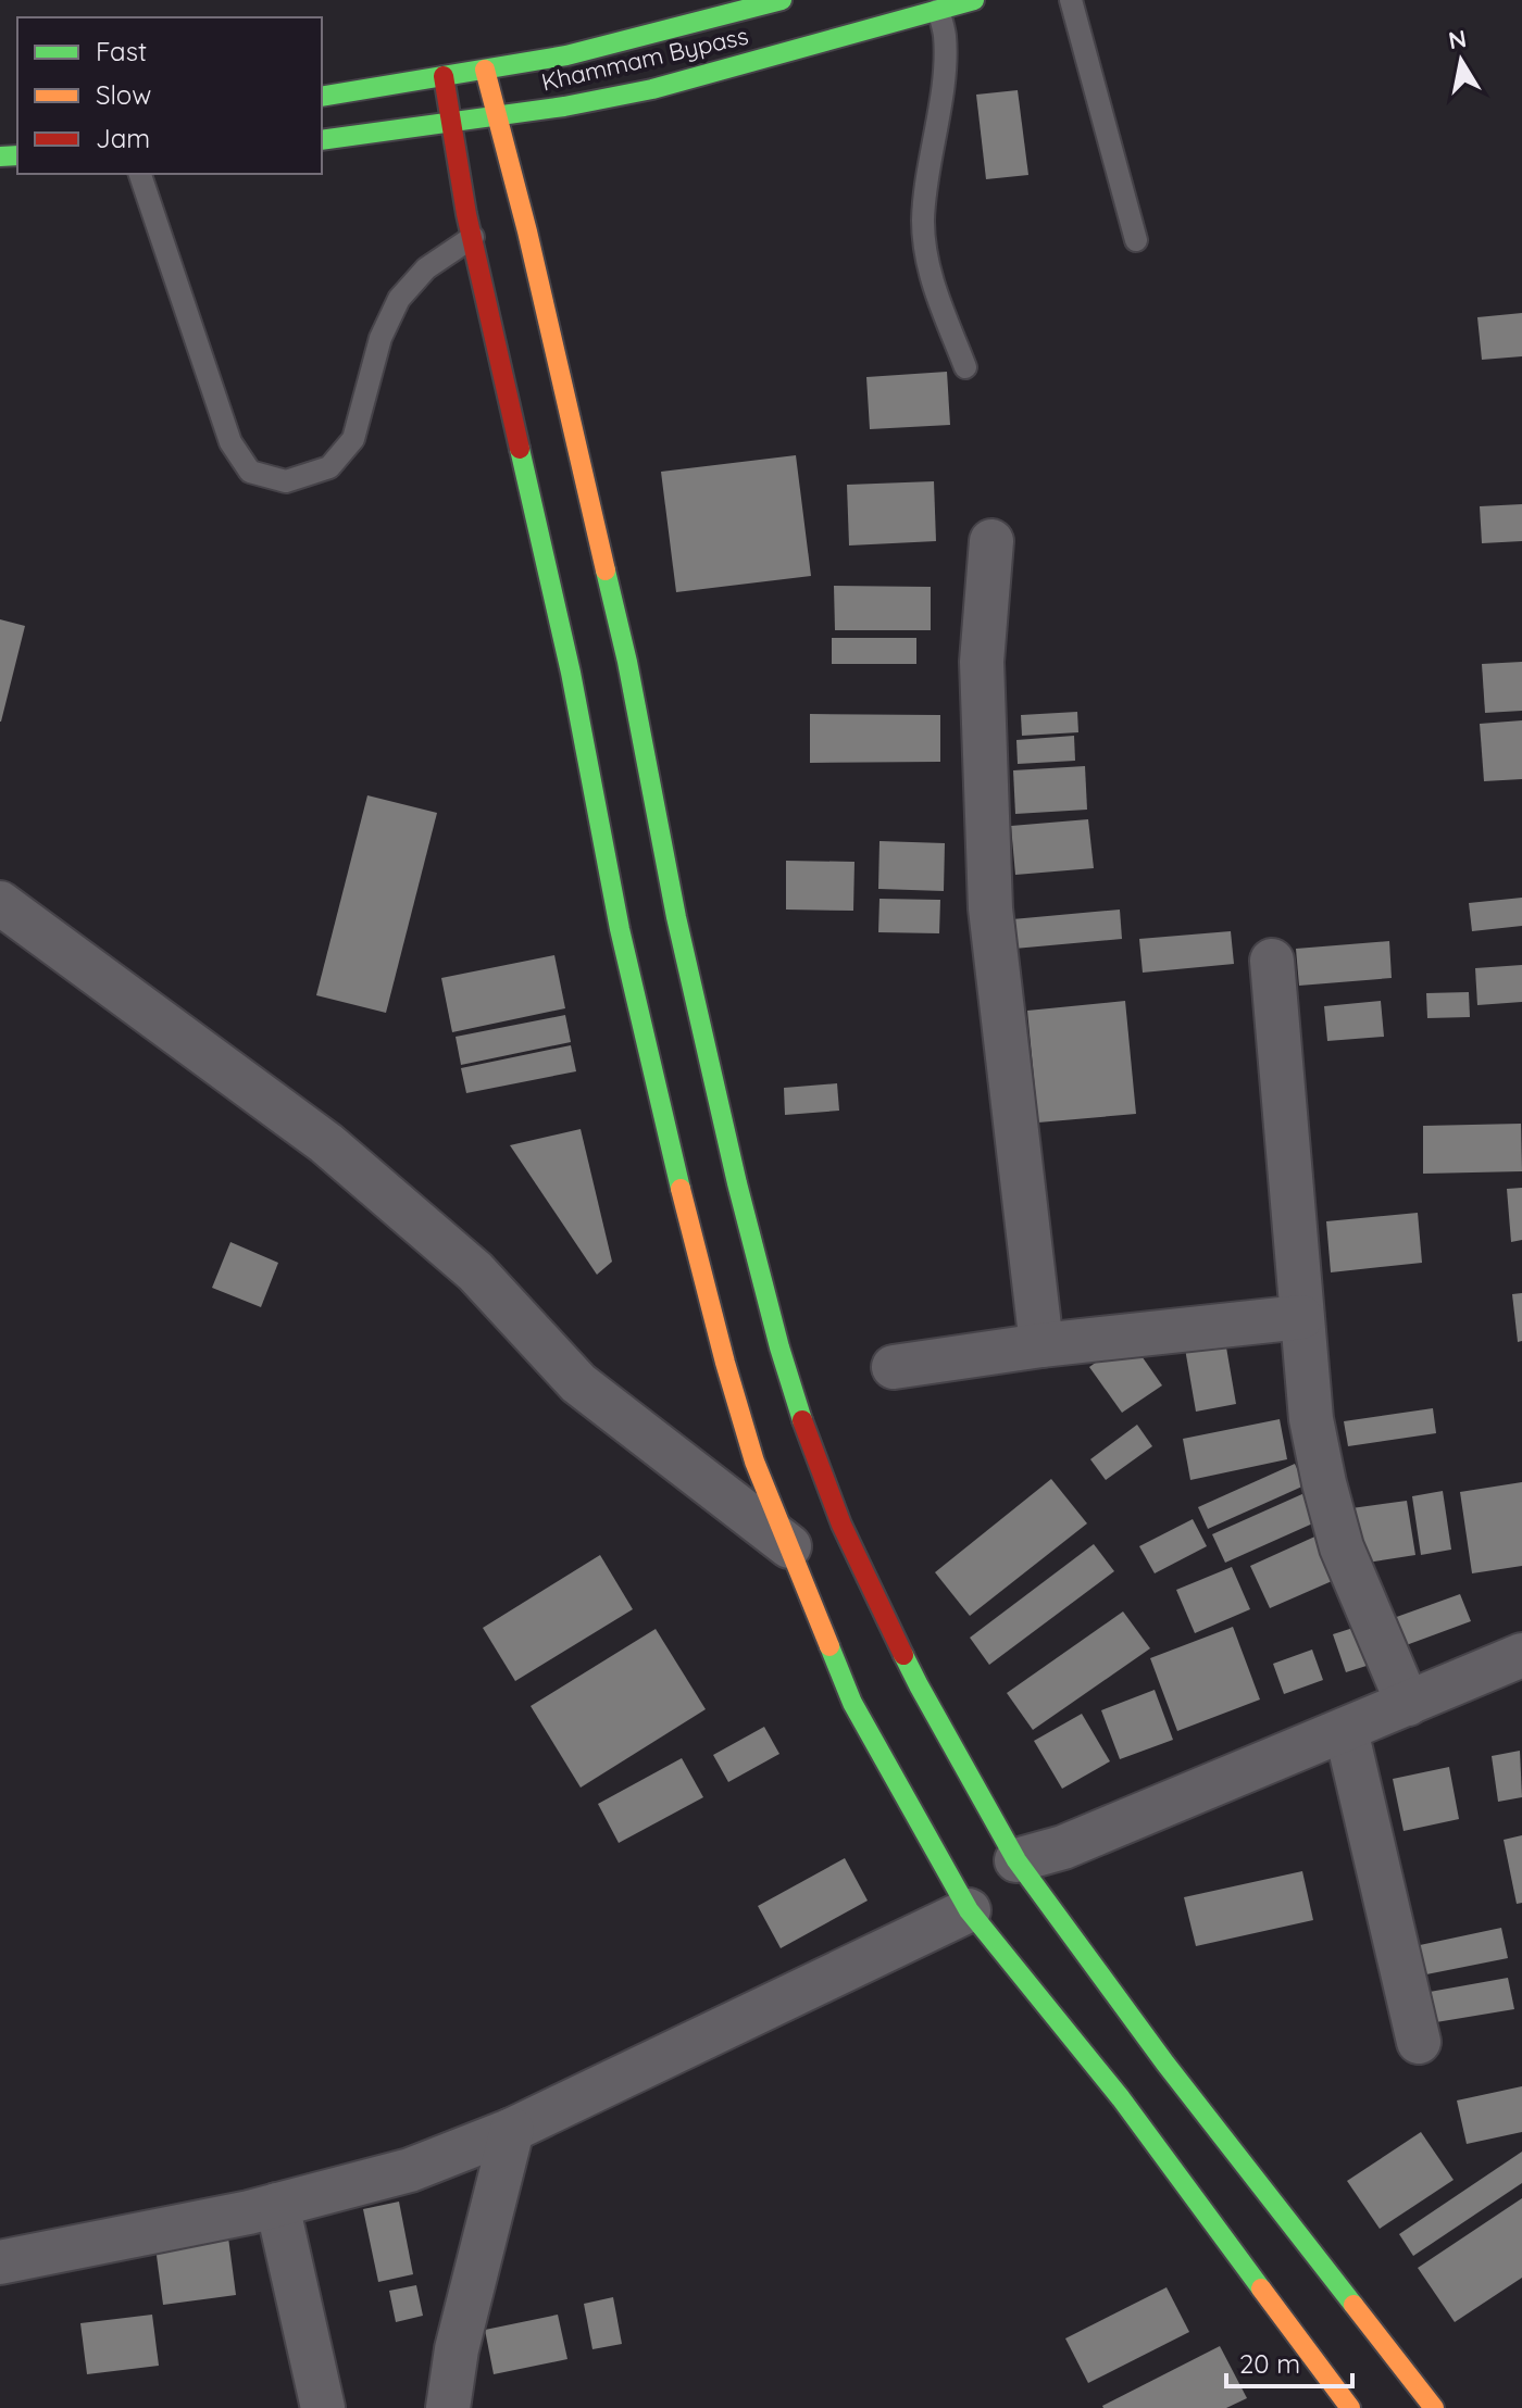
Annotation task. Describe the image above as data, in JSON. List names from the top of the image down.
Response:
{
  "streets": {
    "highway": ["Khammam Bypass"]
  },
  "legend": ["Fast", "Slow", "Jam"],
  "scale_bar": "20 m",
  "north": "top"
}
